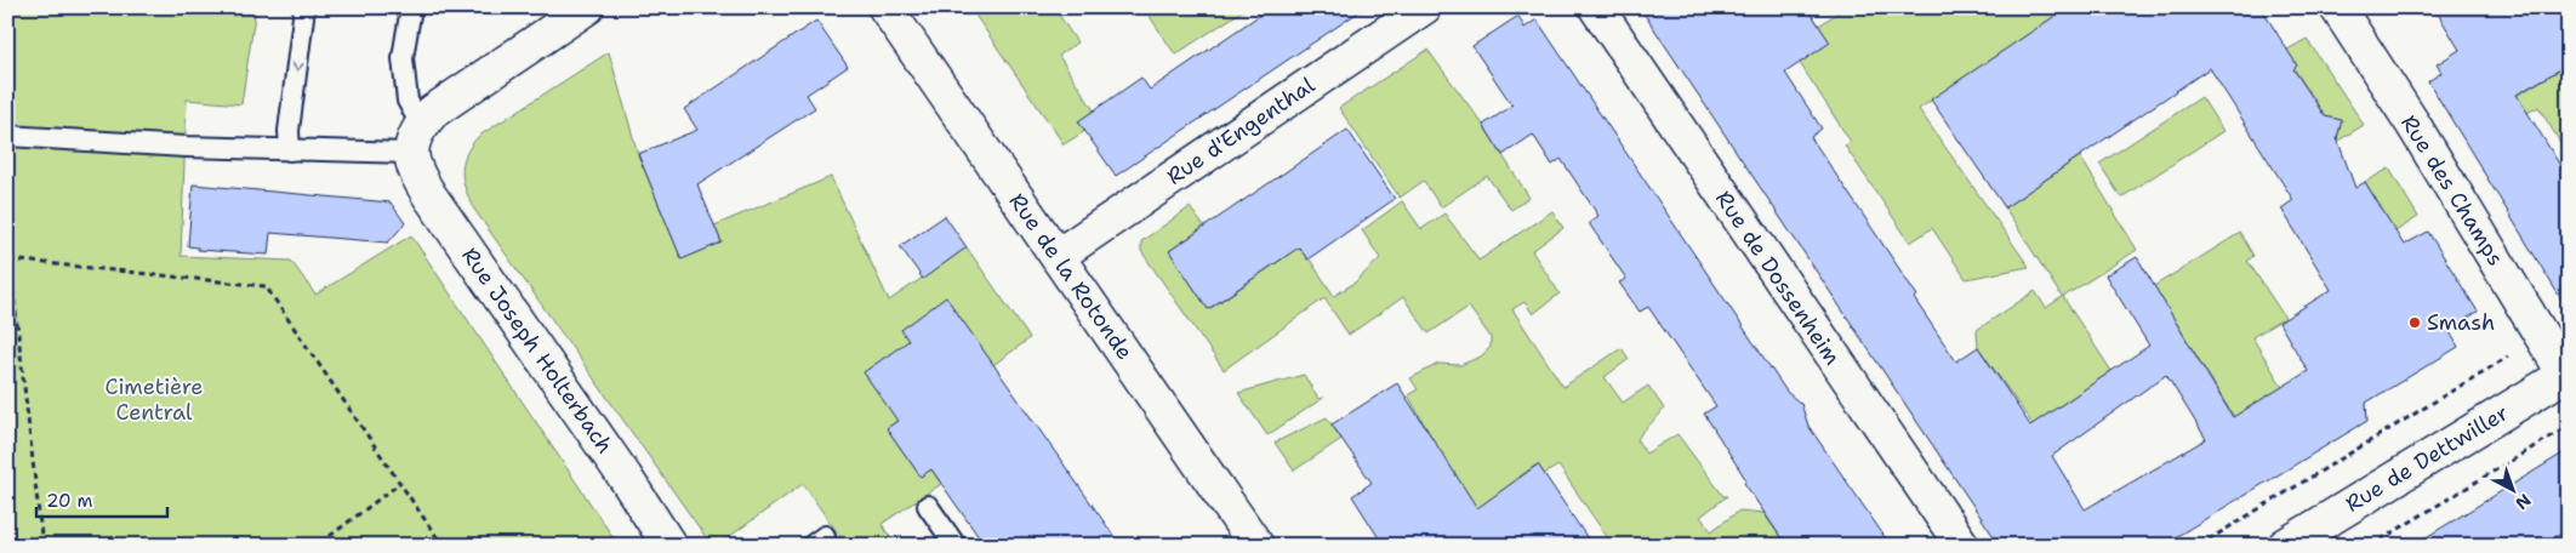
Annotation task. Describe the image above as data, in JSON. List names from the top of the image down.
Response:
{
  "streets": {
    "street": [
      "Rue d'Engenthal",
      "Rue des Champs",
      "Rue de la Rotonde",
      "Rue de Dossenheim",
      "Rue Joseph Holterbach",
      "Rue de Dettwiller"
    ]
  },
  "crossings": [
    ["Rue d'Engenthal", "Rue de la Rotonde"],
    ["Rue des Champs", "Rue de Dettwiller"]
  ],
  "parks": ["Cimetière Central"],
  "places": ["Smash"],
  "scale_bar": "20 m",
  "north": "bottom right"
}
